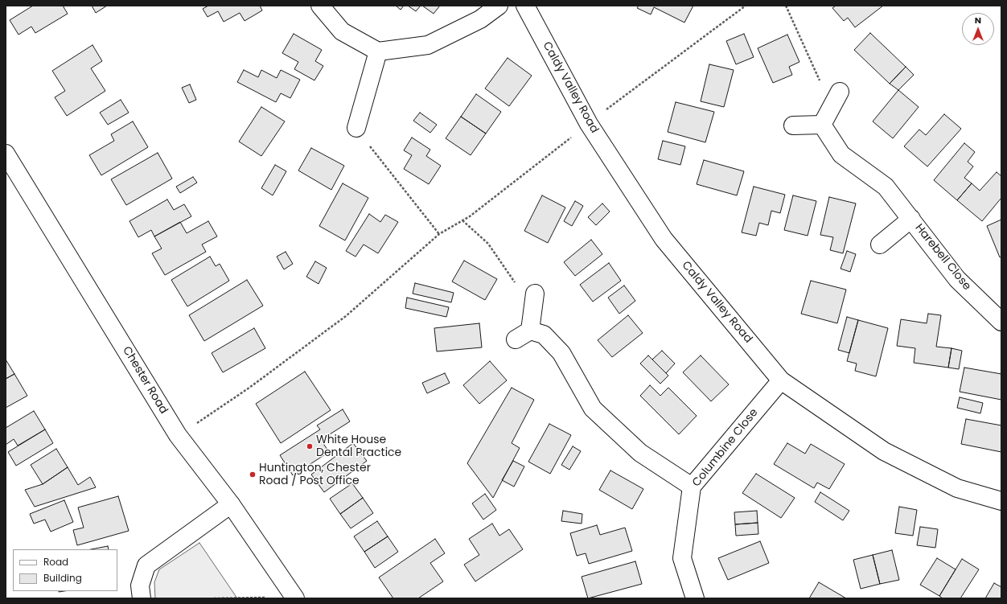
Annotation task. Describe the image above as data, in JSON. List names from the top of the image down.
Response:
{
  "streets": {
    "street": [
      "Caldy Valley Road",
      "Harebell Close",
      "Chester Road",
      "Columbine Close"
    ]
  },
  "crossings": [
    ["Caldy Valley Road", "Columbine Close"]
  ],
  "places": ["White House Dental Practice", "Huntington, Chester Road / Post Office"],
  "legend": ["Road", "Building"],
  "north": "top"
}
